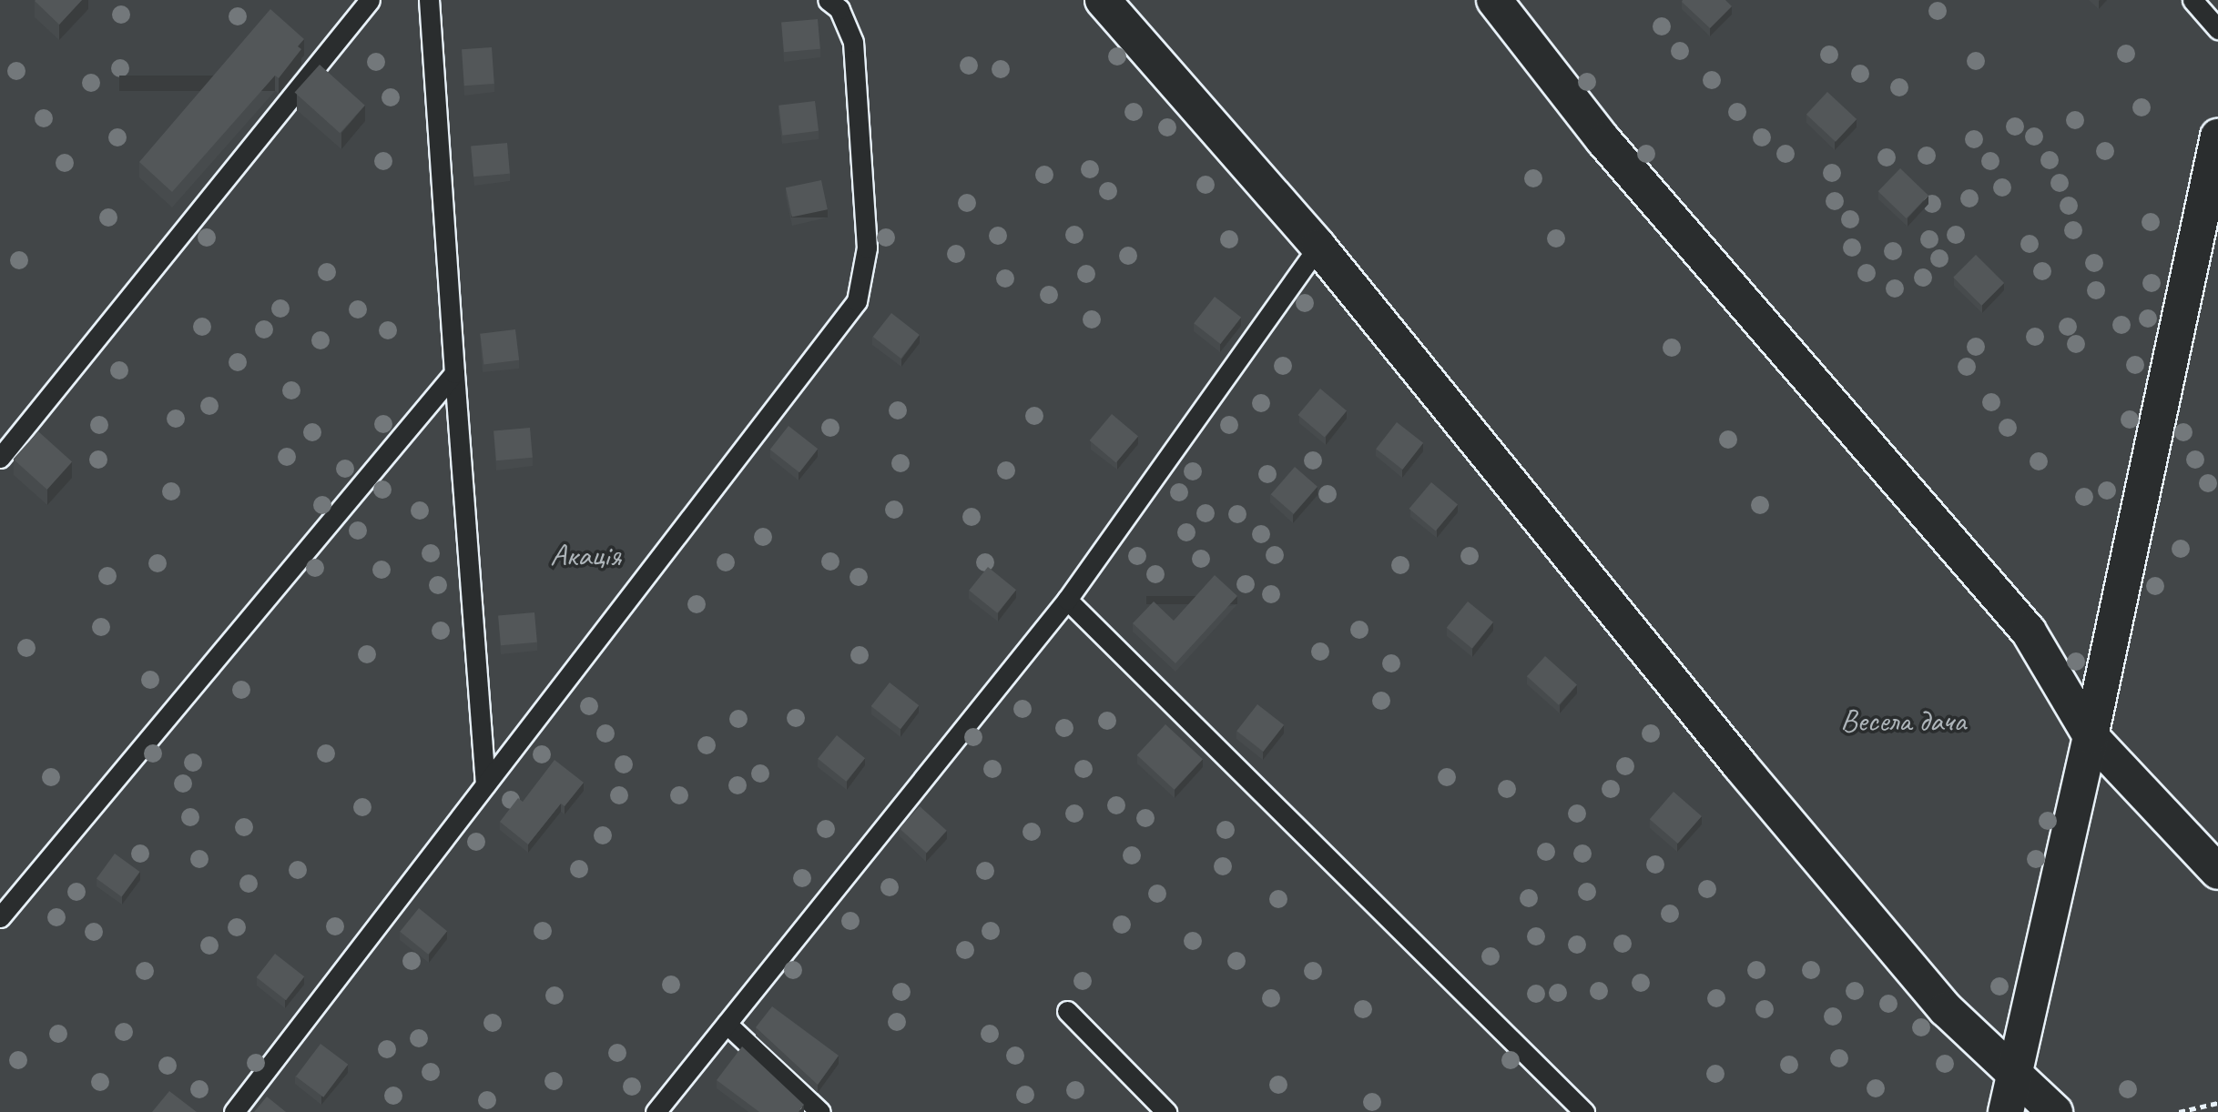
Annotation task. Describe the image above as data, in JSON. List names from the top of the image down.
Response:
{
  "parks": ["Акація", "Весела дача"]
}
